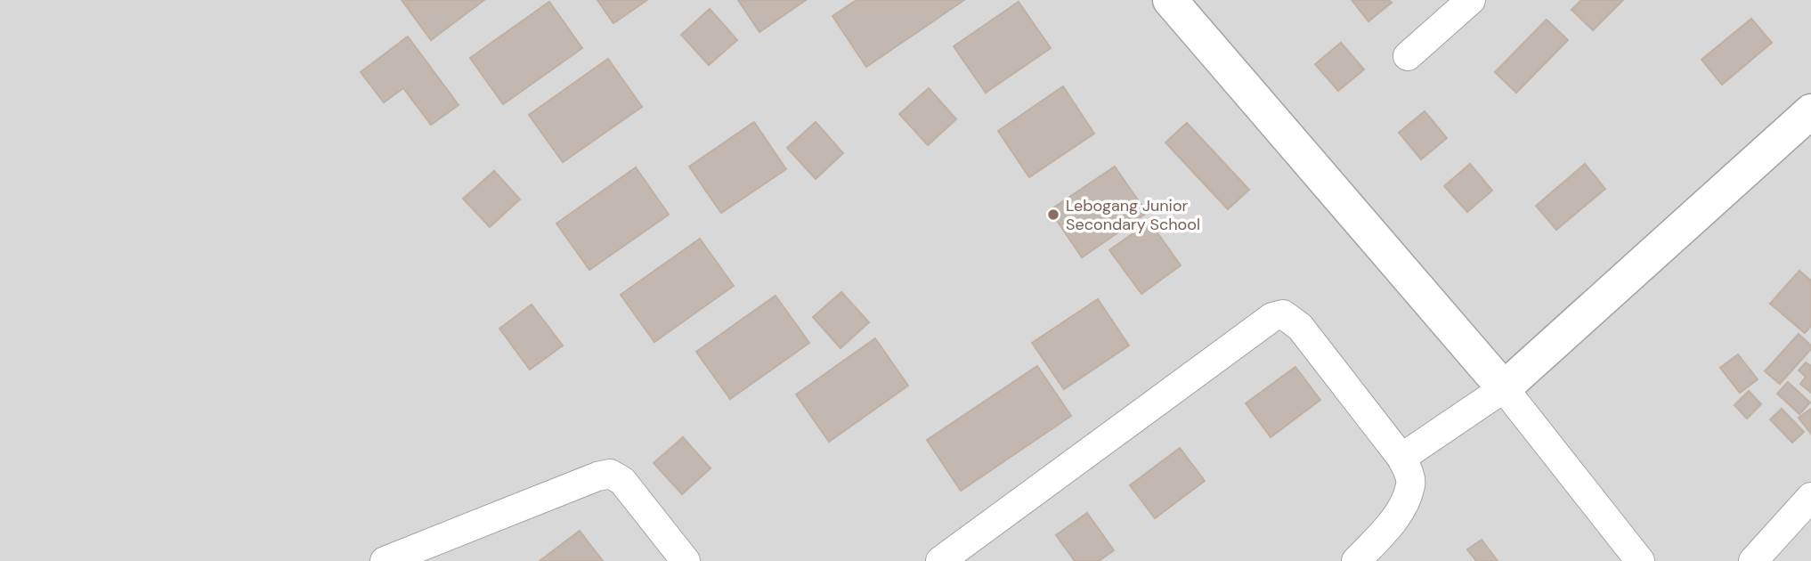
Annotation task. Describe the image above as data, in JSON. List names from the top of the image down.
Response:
{
  "places": ["Lebogang Junior Secondary School"]
}
